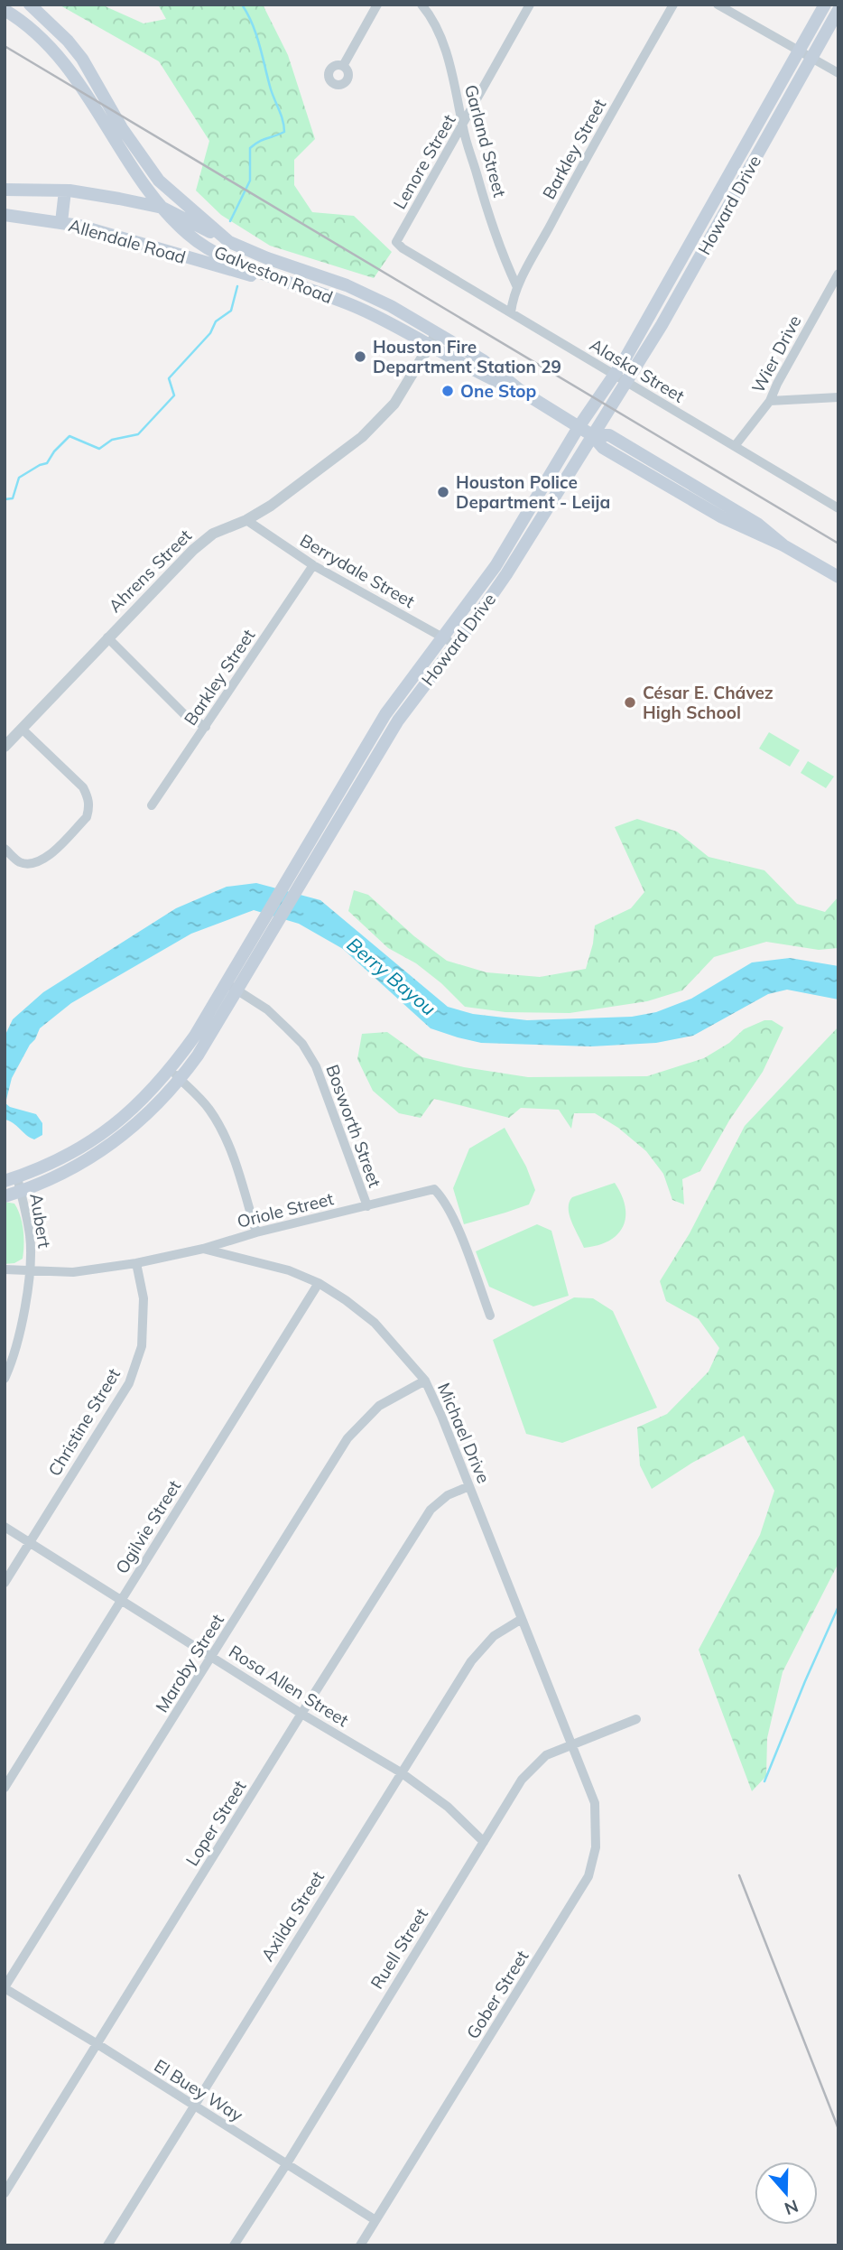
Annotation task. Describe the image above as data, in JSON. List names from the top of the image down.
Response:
{
  "streets": {
    "main road": ["Howard Drive", "Allendale Road", "Galveston Road"],
    "street": [
      "Garland Street",
      "Barkley Street",
      "Lenore Street",
      "Wier Drive",
      "Alaska Street",
      "Ahrens Street",
      "Berrydale Street",
      "Bosworth Street",
      "Oriole Street",
      "Aubert",
      "Christine Street",
      "Michael Drive",
      "Ogilvie Street",
      "Maroby Street",
      "Rosa Allen Street",
      "Loper Street",
      "Axilda Street",
      "Ruell Street",
      "Gober Street",
      "El Buey Way"
    ]
  },
  "crossings": [
    ["Garland Street", "Barkley Street"],
    ["Garland Street", "Lenore Street"],
    ["Barkley Street", "Alaska Street"],
    ["Barkley Street", "Berrydale Street"],
    ["Lenore Street", "Alaska Street"],
    ["Howard Drive", "Galveston Road"],
    ["Howard Drive", "Alaska Street"],
    ["Howard Drive", "Berrydale Street"],
    ["Howard Drive", "Bosworth Street"],
    ["Howard Drive", "Aubert"],
    ["Allendale Road", "Galveston Road"],
    ["Galveston Road", "Ahrens Street"],
    ["Wier Drive", "Alaska Street"],
    ["Ahrens Street", "Berrydale Street"],
    ["Bosworth Street", "Oriole Street"],
    ["Oriole Street", "Aubert"],
    ["Oriole Street", "Christine Street"],
    ["Oriole Street", "Michael Drive"],
    ["Christine Street", "Rosa Allen Street"],
    ["Michael Drive", "Ogilvie Street"],
    ["Michael Drive", "Maroby Street"],
    ["Michael Drive", "Loper Street"],
    ["Michael Drive", "Axilda Street"],
    ["Michael Drive", "Ruell Street"],
    ["Michael Drive", "Gober Street"],
    ["Ogilvie Street", "Rosa Allen Street"],
    ["Maroby Street", "Rosa Allen Street"],
    ["Maroby Street", "El Buey Way"],
    ["Rosa Allen Street", "Loper Street"],
    ["Rosa Allen Street", "Axilda Street"],
    ["Rosa Allen Street", "Ruell Street"],
    ["Loper Street", "El Buey Way"],
    ["Axilda Street", "El Buey Way"],
    ["Ruell Street", "Gober Street"],
    ["Ruell Street", "El Buey Way"],
    ["Gober Street", "El Buey Way"]
  ],
  "water": ["Berry Bayou"],
  "places": [
    "Houston Fire Department Station 29",
    "One Stop",
    "Houston Police Department - Leija",
    "César E. Chávez High School"
  ],
  "north": "bottom"
}
